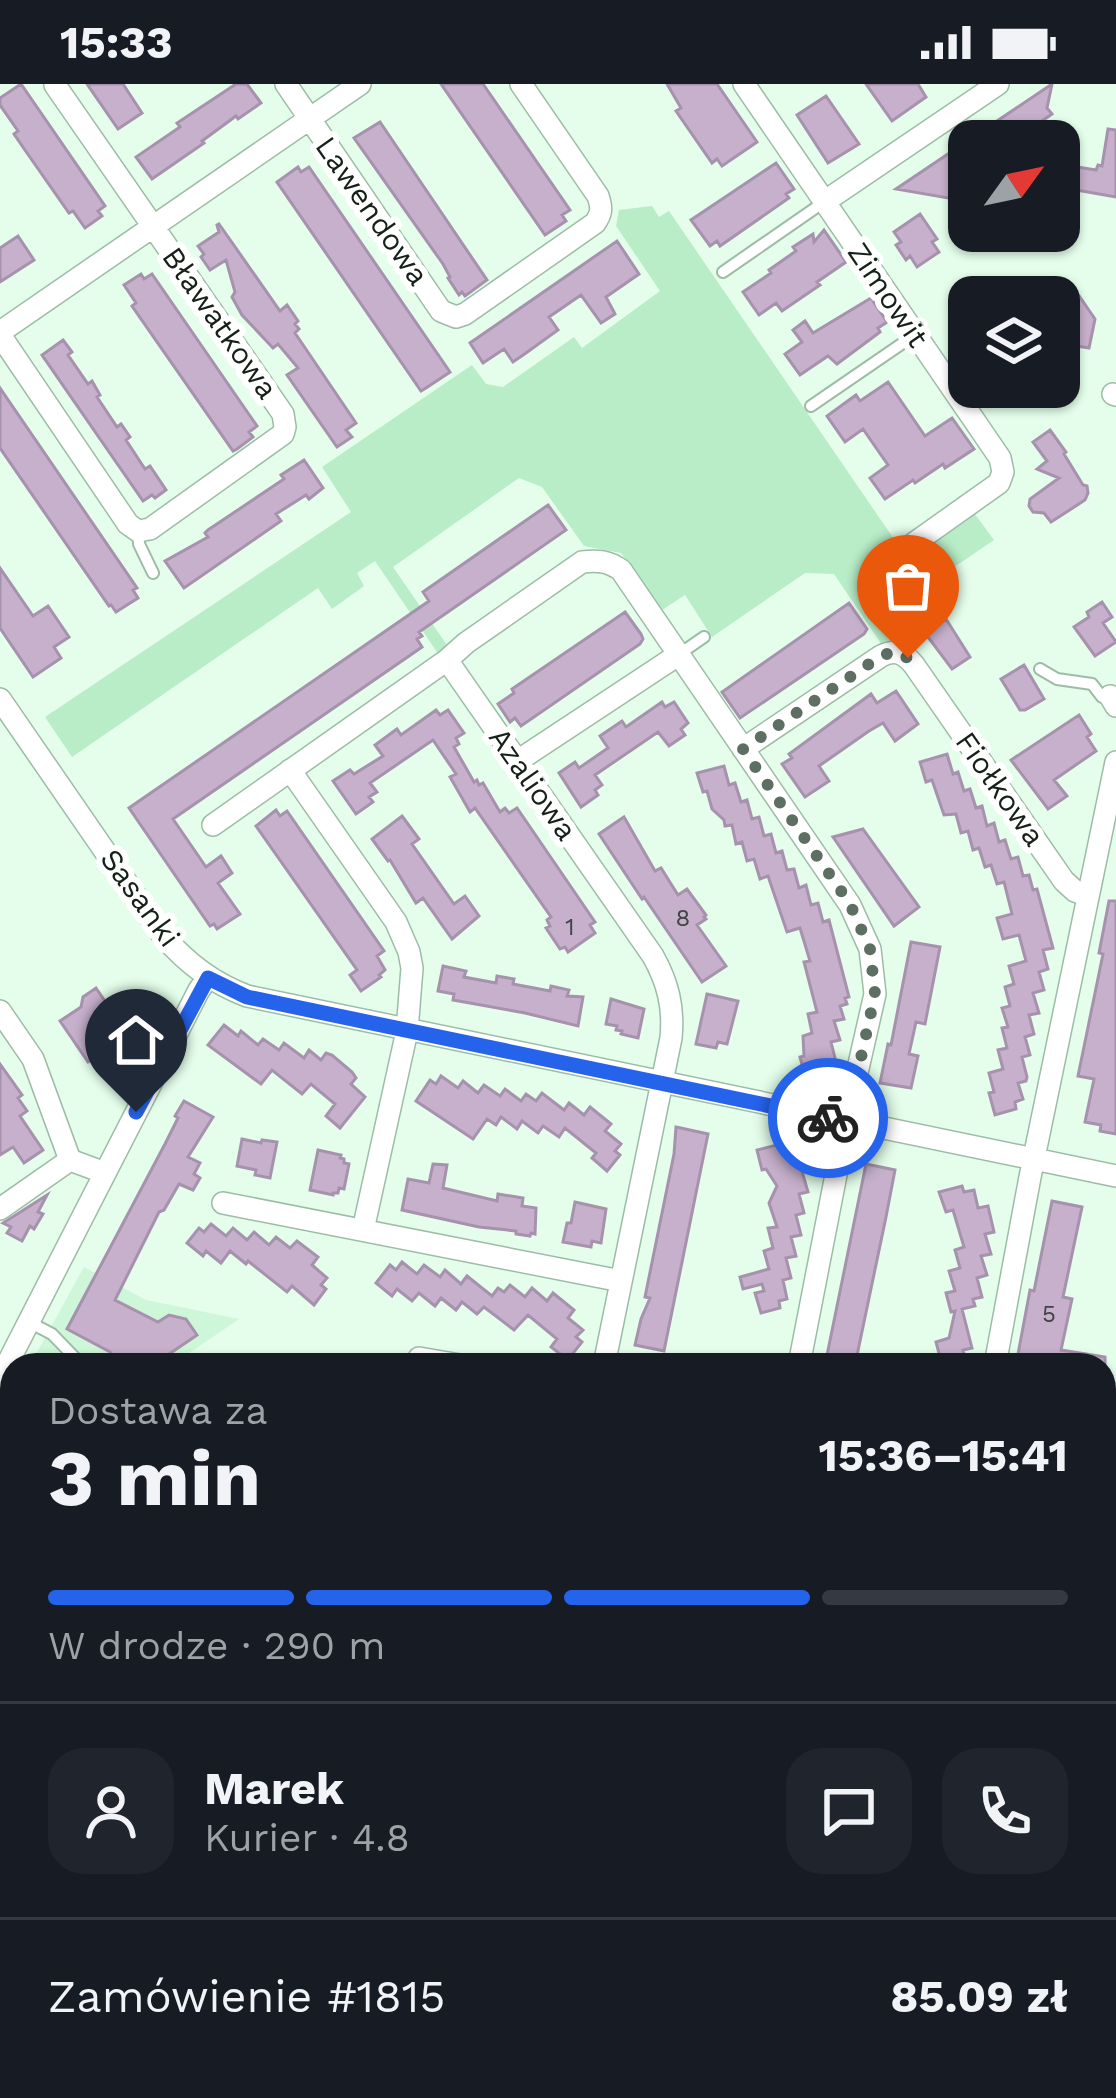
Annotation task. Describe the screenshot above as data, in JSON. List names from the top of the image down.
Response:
{
  "streets": {
    "street": [
      "Lawendowa",
      "Zimowit",
      "Bławatkowa",
      "Azaliowa",
      "Fiołkowa",
      "Sasanki"
    ]
  },
  "crossings": [
    ["Azaliowa", "Sasanki"]
  ],
  "house_numbers": ["8", "1", "5"],
  "north": "top right",
  "page": {
    "status": "15:33",
    "heading": ["3 min", "Dostawa za", "15:36–15:41"],
    "panel": [
      "Marek",
      "Kurier · 4.8",
      "Zamówienie #1815",
      "85.09 zł"
    ],
    "bar": "W drodze · 290 m"
  }
}
